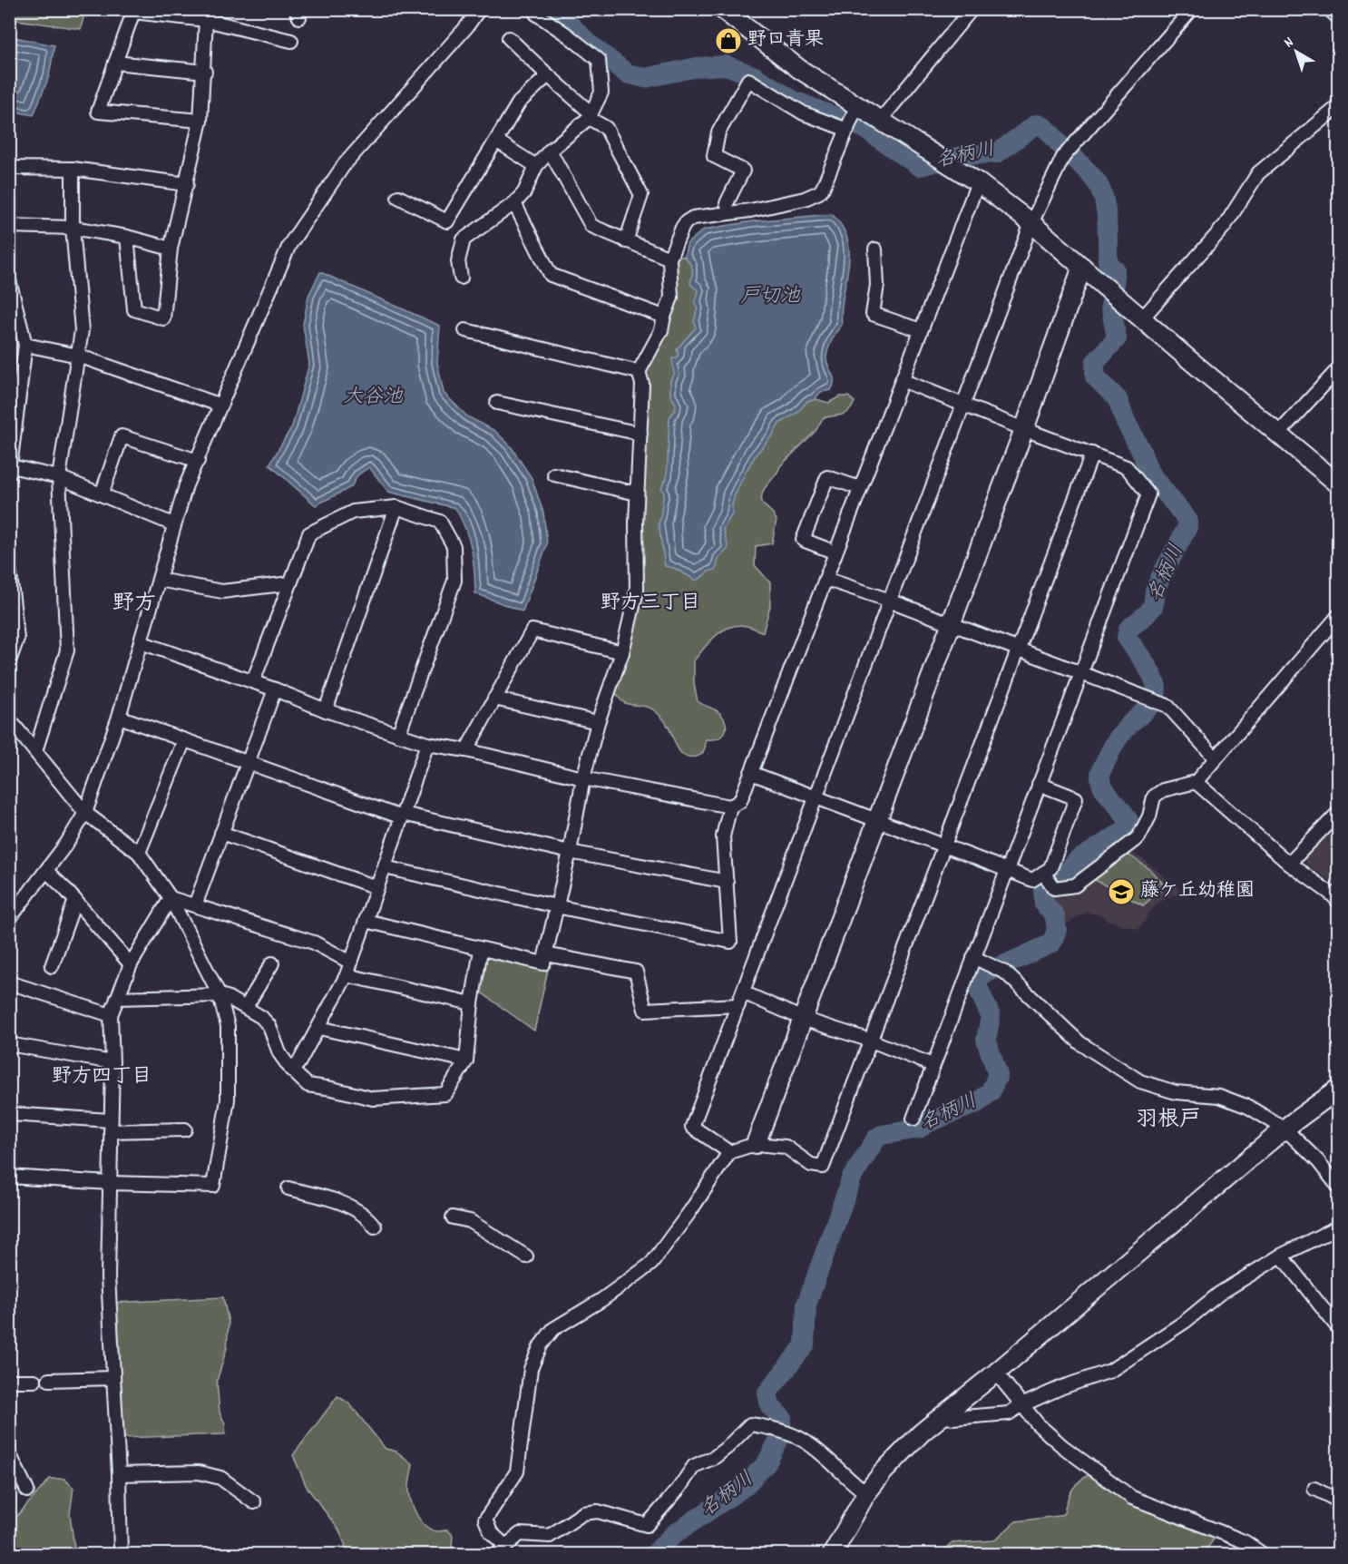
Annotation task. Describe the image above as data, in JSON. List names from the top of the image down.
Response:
{
  "districts": [
    "野方三丁目",
    "野方",
    "野方四丁目",
    "羽根戸"
  ],
  "water": ["名柄川", "戸切池", "大谷池"],
  "places": {
    "shop": ["野口青果"],
    "school or university": ["藤ケ丘幼稚園"]
  },
  "north": "top left"
}
